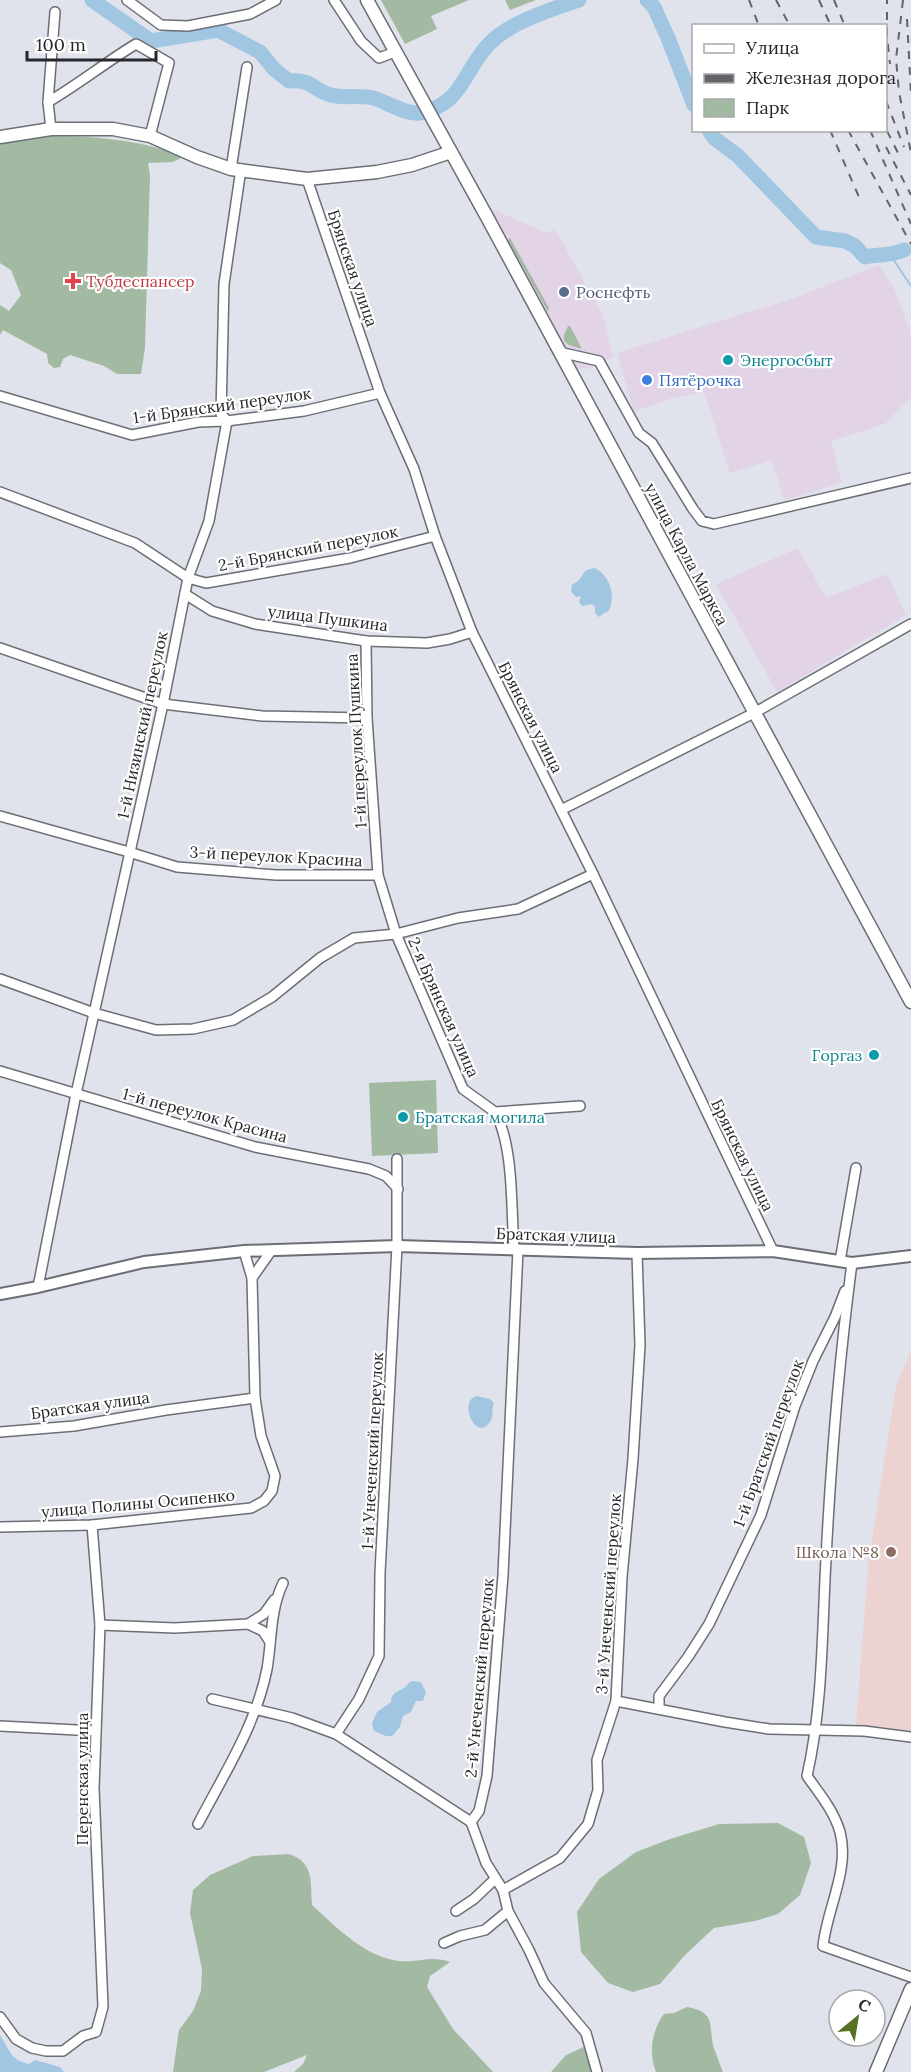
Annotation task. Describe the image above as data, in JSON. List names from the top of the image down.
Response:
{
  "streets": {
    "main road": ["улица Карла Маркса"],
    "street": [
      "Брянская улица",
      "1-й Брянский переулок",
      "2-й Брянский переулок",
      "улица Пушкина",
      "1-й Низинский переулок",
      "1-й переулок Пушкина",
      "3-й переулок Красина",
      "2-я Брянская улица",
      "1-й переулок Красина",
      "Братская улица",
      "1-й Братский переулок",
      "1-й Унеченский переулок",
      "улица Полины Осипенко",
      "3-й Унеченский переулок",
      "2-й Унеченский переулок",
      "Перенская улица"
    ]
  },
  "crossings": [
    ["Брянская улица", "1-й Брянский переулок"],
    ["Брянская улица", "2-й Брянский переулок"],
    ["Брянская улица", "улица Пушкина"],
    ["Брянская улица", "Братская улица"],
    ["1-й Брянский переулок", "1-й Низинский переулок"],
    ["2-й Брянский переулок", "1-й Низинский переулок"],
    ["улица Пушкина", "1-й Низинский переулок"],
    ["улица Пушкина", "1-й переулок Пушкина"],
    ["1-й Низинский переулок", "3-й переулок Красина"],
    ["1-й Низинский переулок", "1-й переулок Красина"],
    ["1-й Низинский переулок", "Братская улица"],
    ["1-й переулок Пушкина", "3-й переулок Красина"],
    ["1-й переулок Пушкина", "2-я Брянская улица"],
    ["1-й переулок Красина", "1-й Унеченский переулок"],
    ["Братская улица", "1-й Братский переулок"],
    ["Братская улица", "1-й Унеченский переулок"],
    ["Братская улица", "улица Полины Осипенко"],
    ["Братская улица", "3-й Унеченский переулок"],
    ["Братская улица", "2-й Унеченский переулок"],
    ["улица Полины Осипенко", "Перенская улица"]
  ],
  "places": {
    "health": ["Тубдеспансер"],
    "other": [
      "Роснефть",
      "Энергосбыт",
      "Пятёрочка",
      "Горгаз",
      "Братская могила",
      "Школа №8"
    ]
  },
  "legend": ["Улица", "Железная дорога", "Парк"],
  "scale_bar": "100 m",
  "north": "top right"
}
